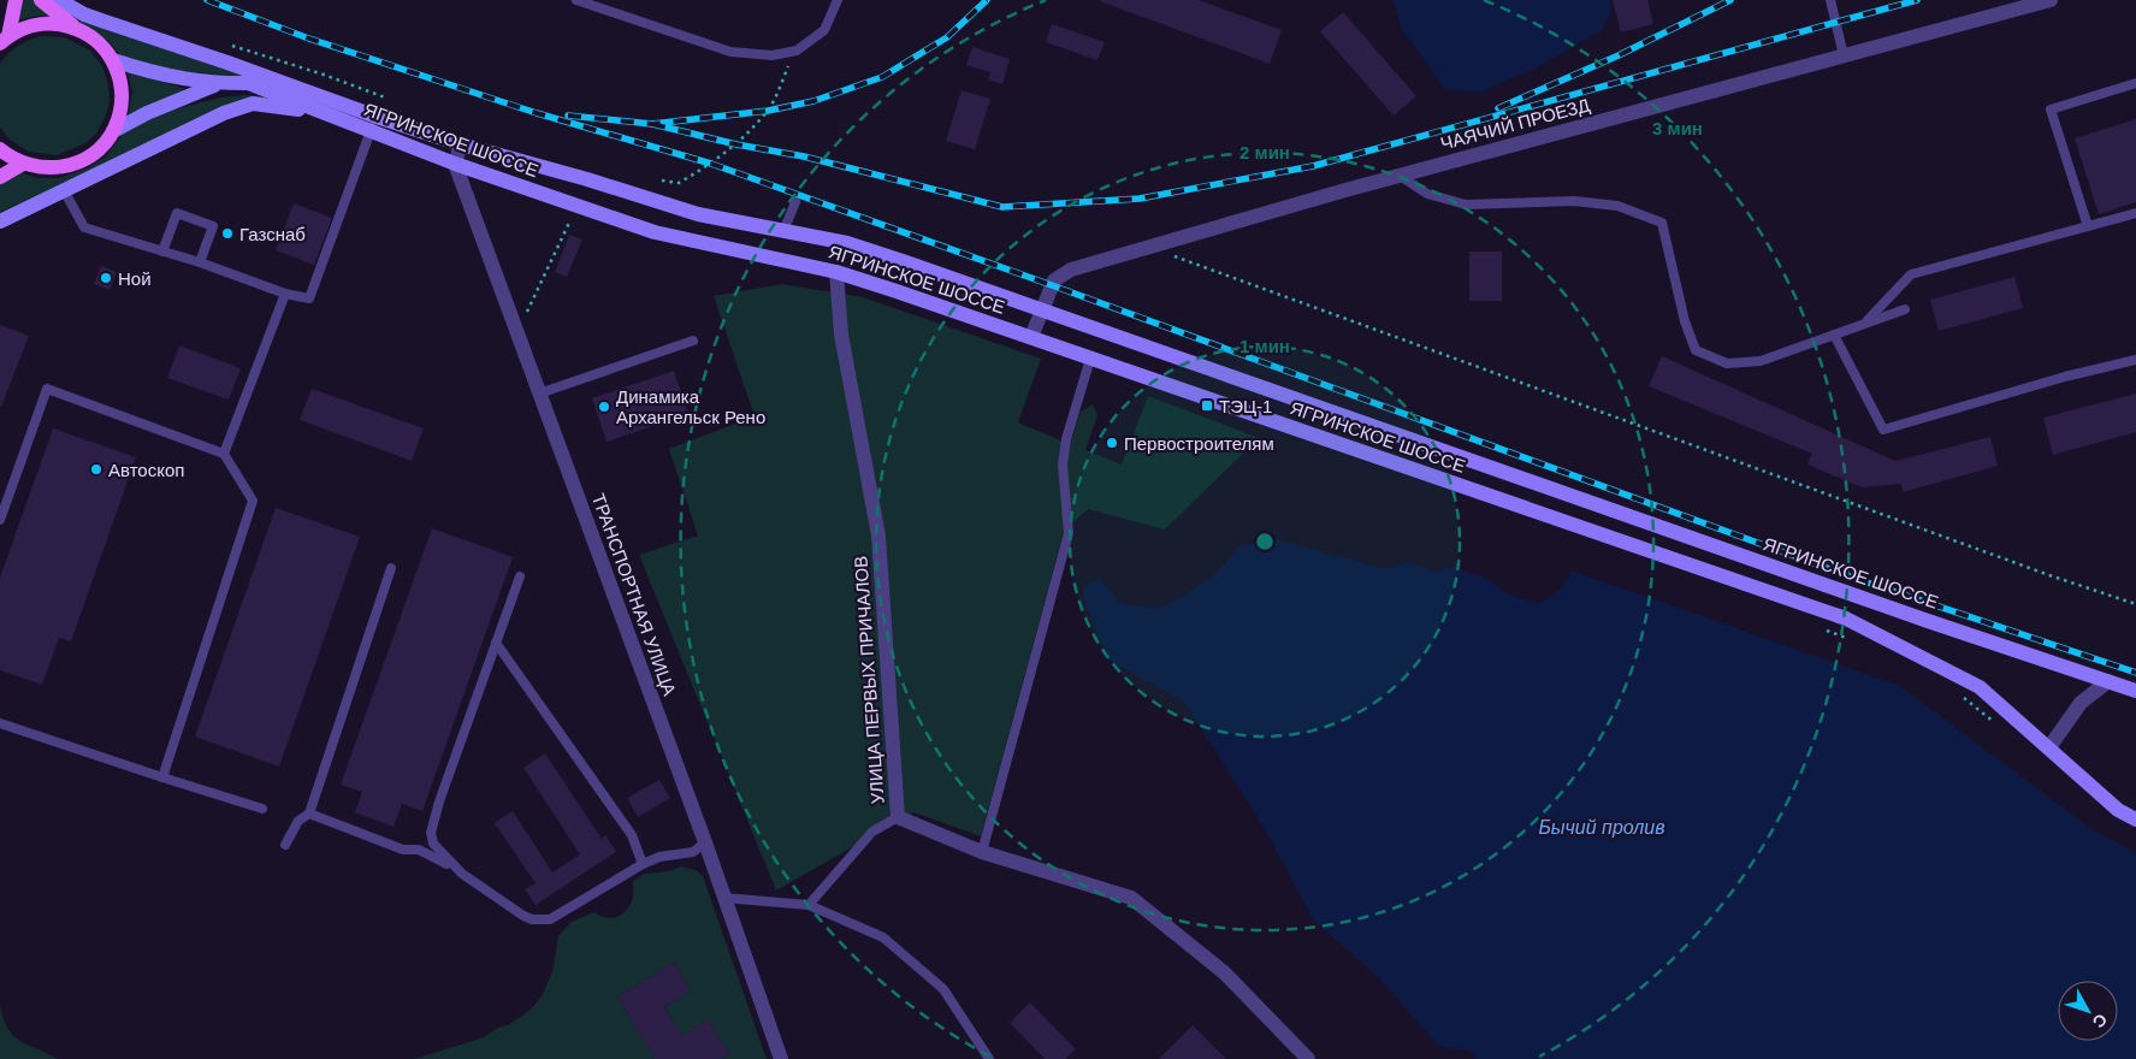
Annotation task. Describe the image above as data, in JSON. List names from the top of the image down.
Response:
{
  "streets": {
    "main road": ["ЯГРИНСКОЕ ШОССЕ"],
    "street": ["ЧАЯЧИЙ ПРОЕЗД", "ТРАНСПОРТНАЯ УЛИЦА", "УЛИЦА ПЕРВЫХ ПРИЧАЛОВ"]
  },
  "crossings": [
    ["ЧАЯЧИЙ ПРОЕЗД", "ЯГРИНСКОЕ ШОССЕ"],
    ["ЯГРИНСКОЕ ШОССЕ", "ТРАНСПОРТНАЯ УЛИЦА"],
    ["ЯГРИНСКОЕ ШОССЕ", "УЛИЦА ПЕРВЫХ ПРИЧАЛОВ"]
  ],
  "water": ["Бычий пролив"],
  "places": {
    "other": [
      "Газснаб",
      "Ной",
      "Динамика Архангельск Рено",
      "Первостроителям",
      "Автоскоп"
    ],
    "transit": ["ТЭЦ-1"]
  },
  "north": "bottom right",
  "rings": ["3 мин", "2 мин", "1 мин"]
}
